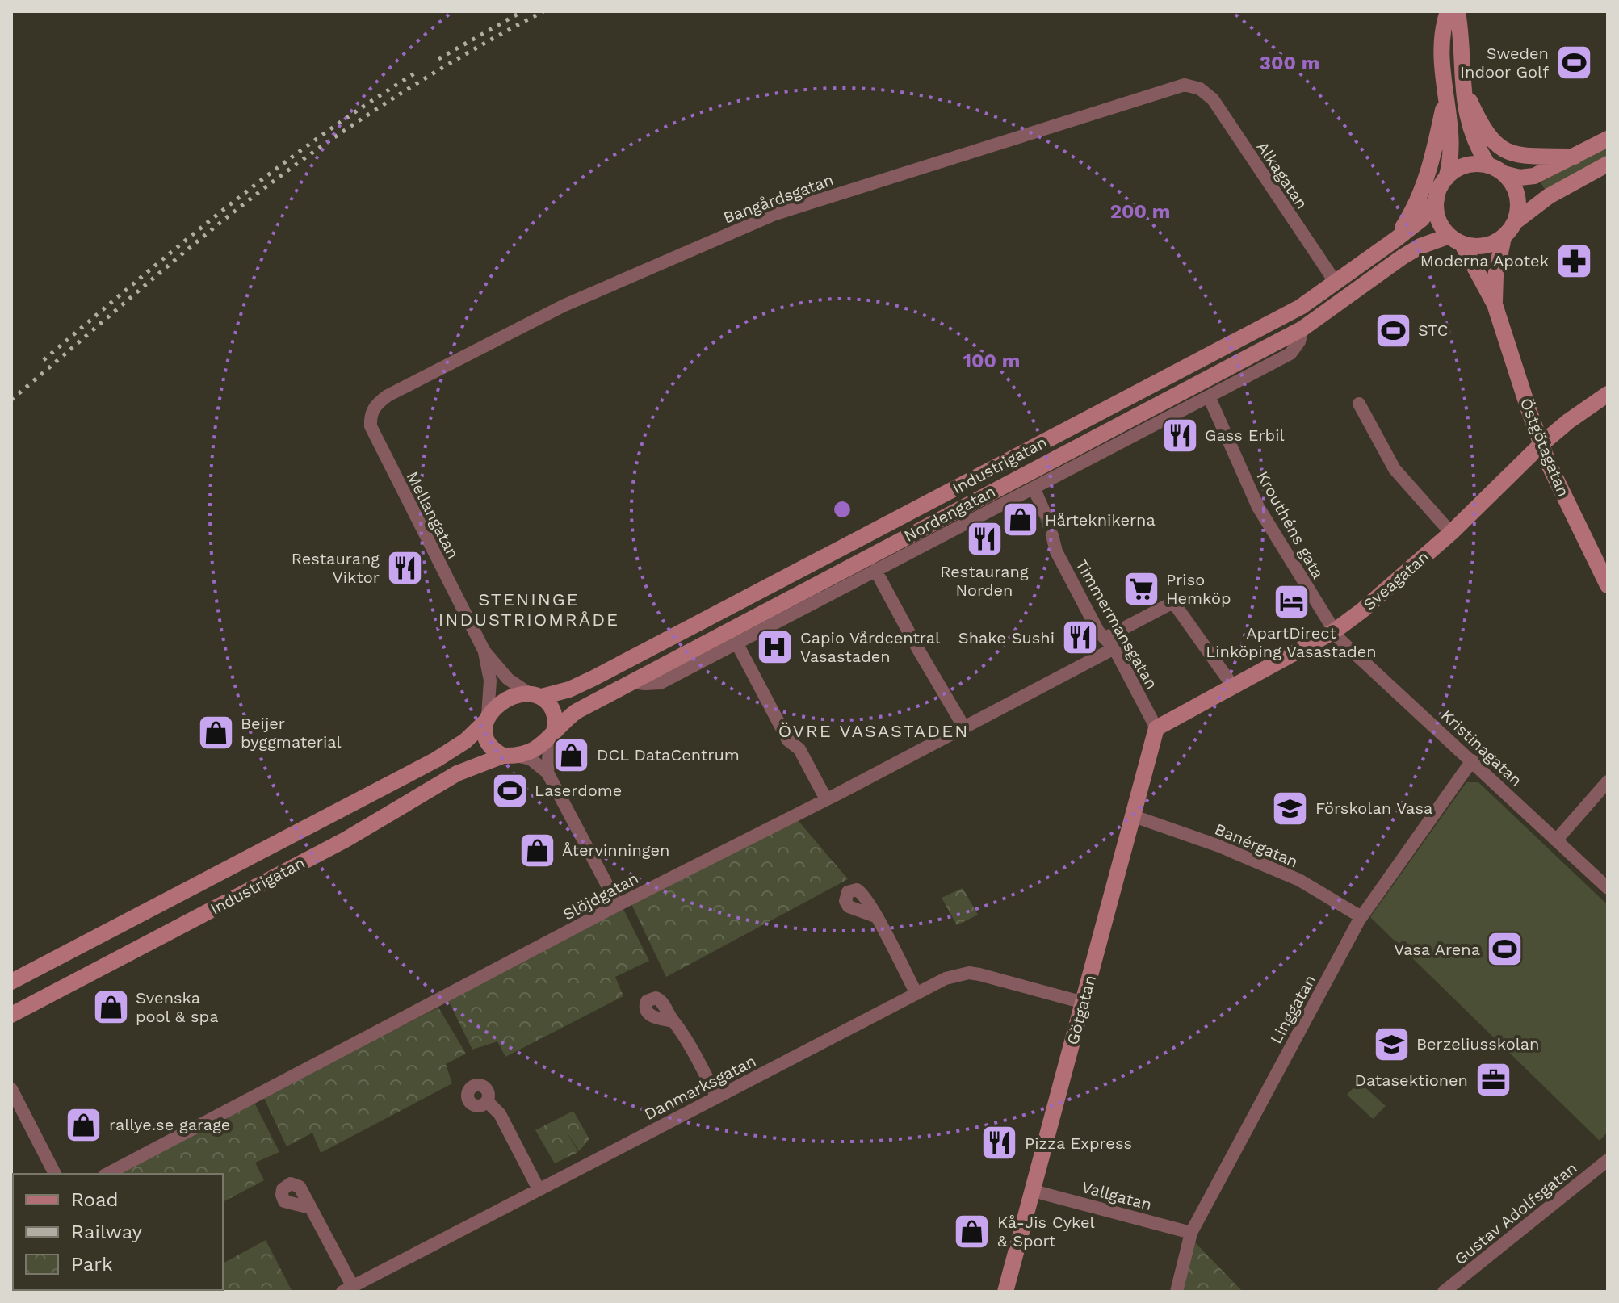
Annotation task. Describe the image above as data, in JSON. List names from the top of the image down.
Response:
{
  "streets": {
    "main road": [
      "Östgötagatan",
      "Industrigatan",
      "Sveagatan",
      "Götgatan"
    ],
    "street": [
      "Alkagatan",
      "Bangårdsgatan",
      "Nordengatan",
      "Mellangatan",
      "Krouthéns gata",
      "Timmermansgatan",
      "Kristinagatan",
      "Banérgatan",
      "Slöjdgatan",
      "Linggatan",
      "Danmarksgatan",
      "Vallgatan",
      "Gustav Adolfsgatan"
    ]
  },
  "crossings": [
    ["Alkagatan", "Bangårdsgatan"],
    ["Alkagatan", "Industrigatan"],
    ["Bangårdsgatan", "Mellangatan"],
    ["Östgötagatan", "Industrigatan"],
    ["Östgötagatan", "Sveagatan"],
    ["Industrigatan", "Nordengatan"],
    ["Industrigatan", "Mellangatan"],
    ["Nordengatan", "Krouthéns gata"],
    ["Krouthéns gata", "Sveagatan"],
    ["Krouthéns gata", "Kristinagatan"],
    ["Sveagatan", "Timmermansgatan"],
    ["Sveagatan", "Kristinagatan"],
    ["Sveagatan", "Götgatan"],
    ["Timmermansgatan", "Slöjdgatan"],
    ["Timmermansgatan", "Götgatan"],
    ["Kristinagatan", "Linggatan"],
    ["Banérgatan", "Linggatan"],
    ["Banérgatan", "Götgatan"],
    ["Linggatan", "Vallgatan"],
    ["Götgatan", "Danmarksgatan"],
    ["Götgatan", "Vallgatan"]
  ],
  "districts": ["STENINGE INDUSTRIOMRÅDE", "ÖVRE VASASTADEN"],
  "places": {
    "sports": [
      "Sweden Indoor Golf",
      "STC",
      "Laserdome",
      "Vasa Arena"
    ],
    "pharmacy": ["Moderna Apotek"],
    "restaurant": [
      "Gass Erbil",
      "Restaurang Norden",
      "Restaurang Viktor",
      "Shake Sushi",
      "Pizza Express"
    ],
    "shop": [
      "Hårteknikerna",
      "Beijer byggmaterial",
      "DCL DataCentrum",
      "Återvinningen",
      "Svenska pool & spa",
      "rallye.se garage",
      "Kå-Jis Cykel & Sport"
    ],
    "supermarket": ["Priso Hemköp"],
    "hotel": ["ApartDirect Linköping Vasastaden"],
    "hospital": ["Capio Vårdcentral Vasastaden"],
    "school or university": ["Förskolan Vasa", "Berzeliusskolan"],
    "office": ["Datasektionen"]
  },
  "legend": ["Road", "Railway", "Park"],
  "rings": ["300 m", "200 m", "100 m"]
}
